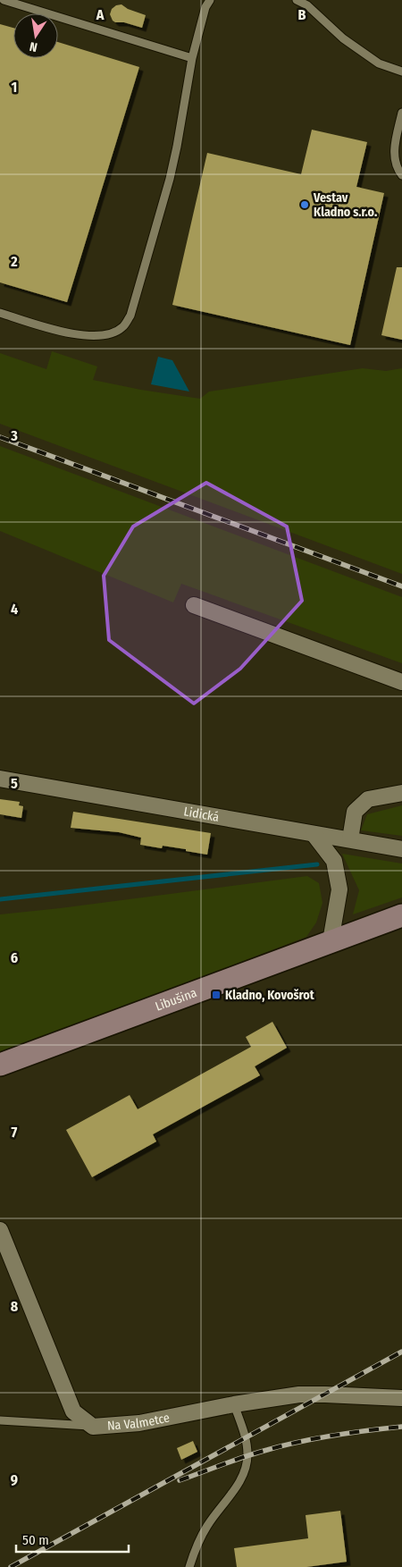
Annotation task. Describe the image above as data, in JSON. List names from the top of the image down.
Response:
{
  "streets": {
    "main road": ["Libušina"],
    "street": ["Lidická", "Na Valmetce"]
  },
  "places": {
    "other": ["Vestav Kladno s.r.o."],
    "transit": ["Kladno, Kovošrot"]
  },
  "scale_bar": "50 m",
  "north": "bottom",
  "grid": {
    "columns": ["A", "B"],
    "rows": [
      "1",
      "2",
      "3",
      "4",
      "5",
      "6",
      "7",
      "8",
      "9"
    ]
  }
}
